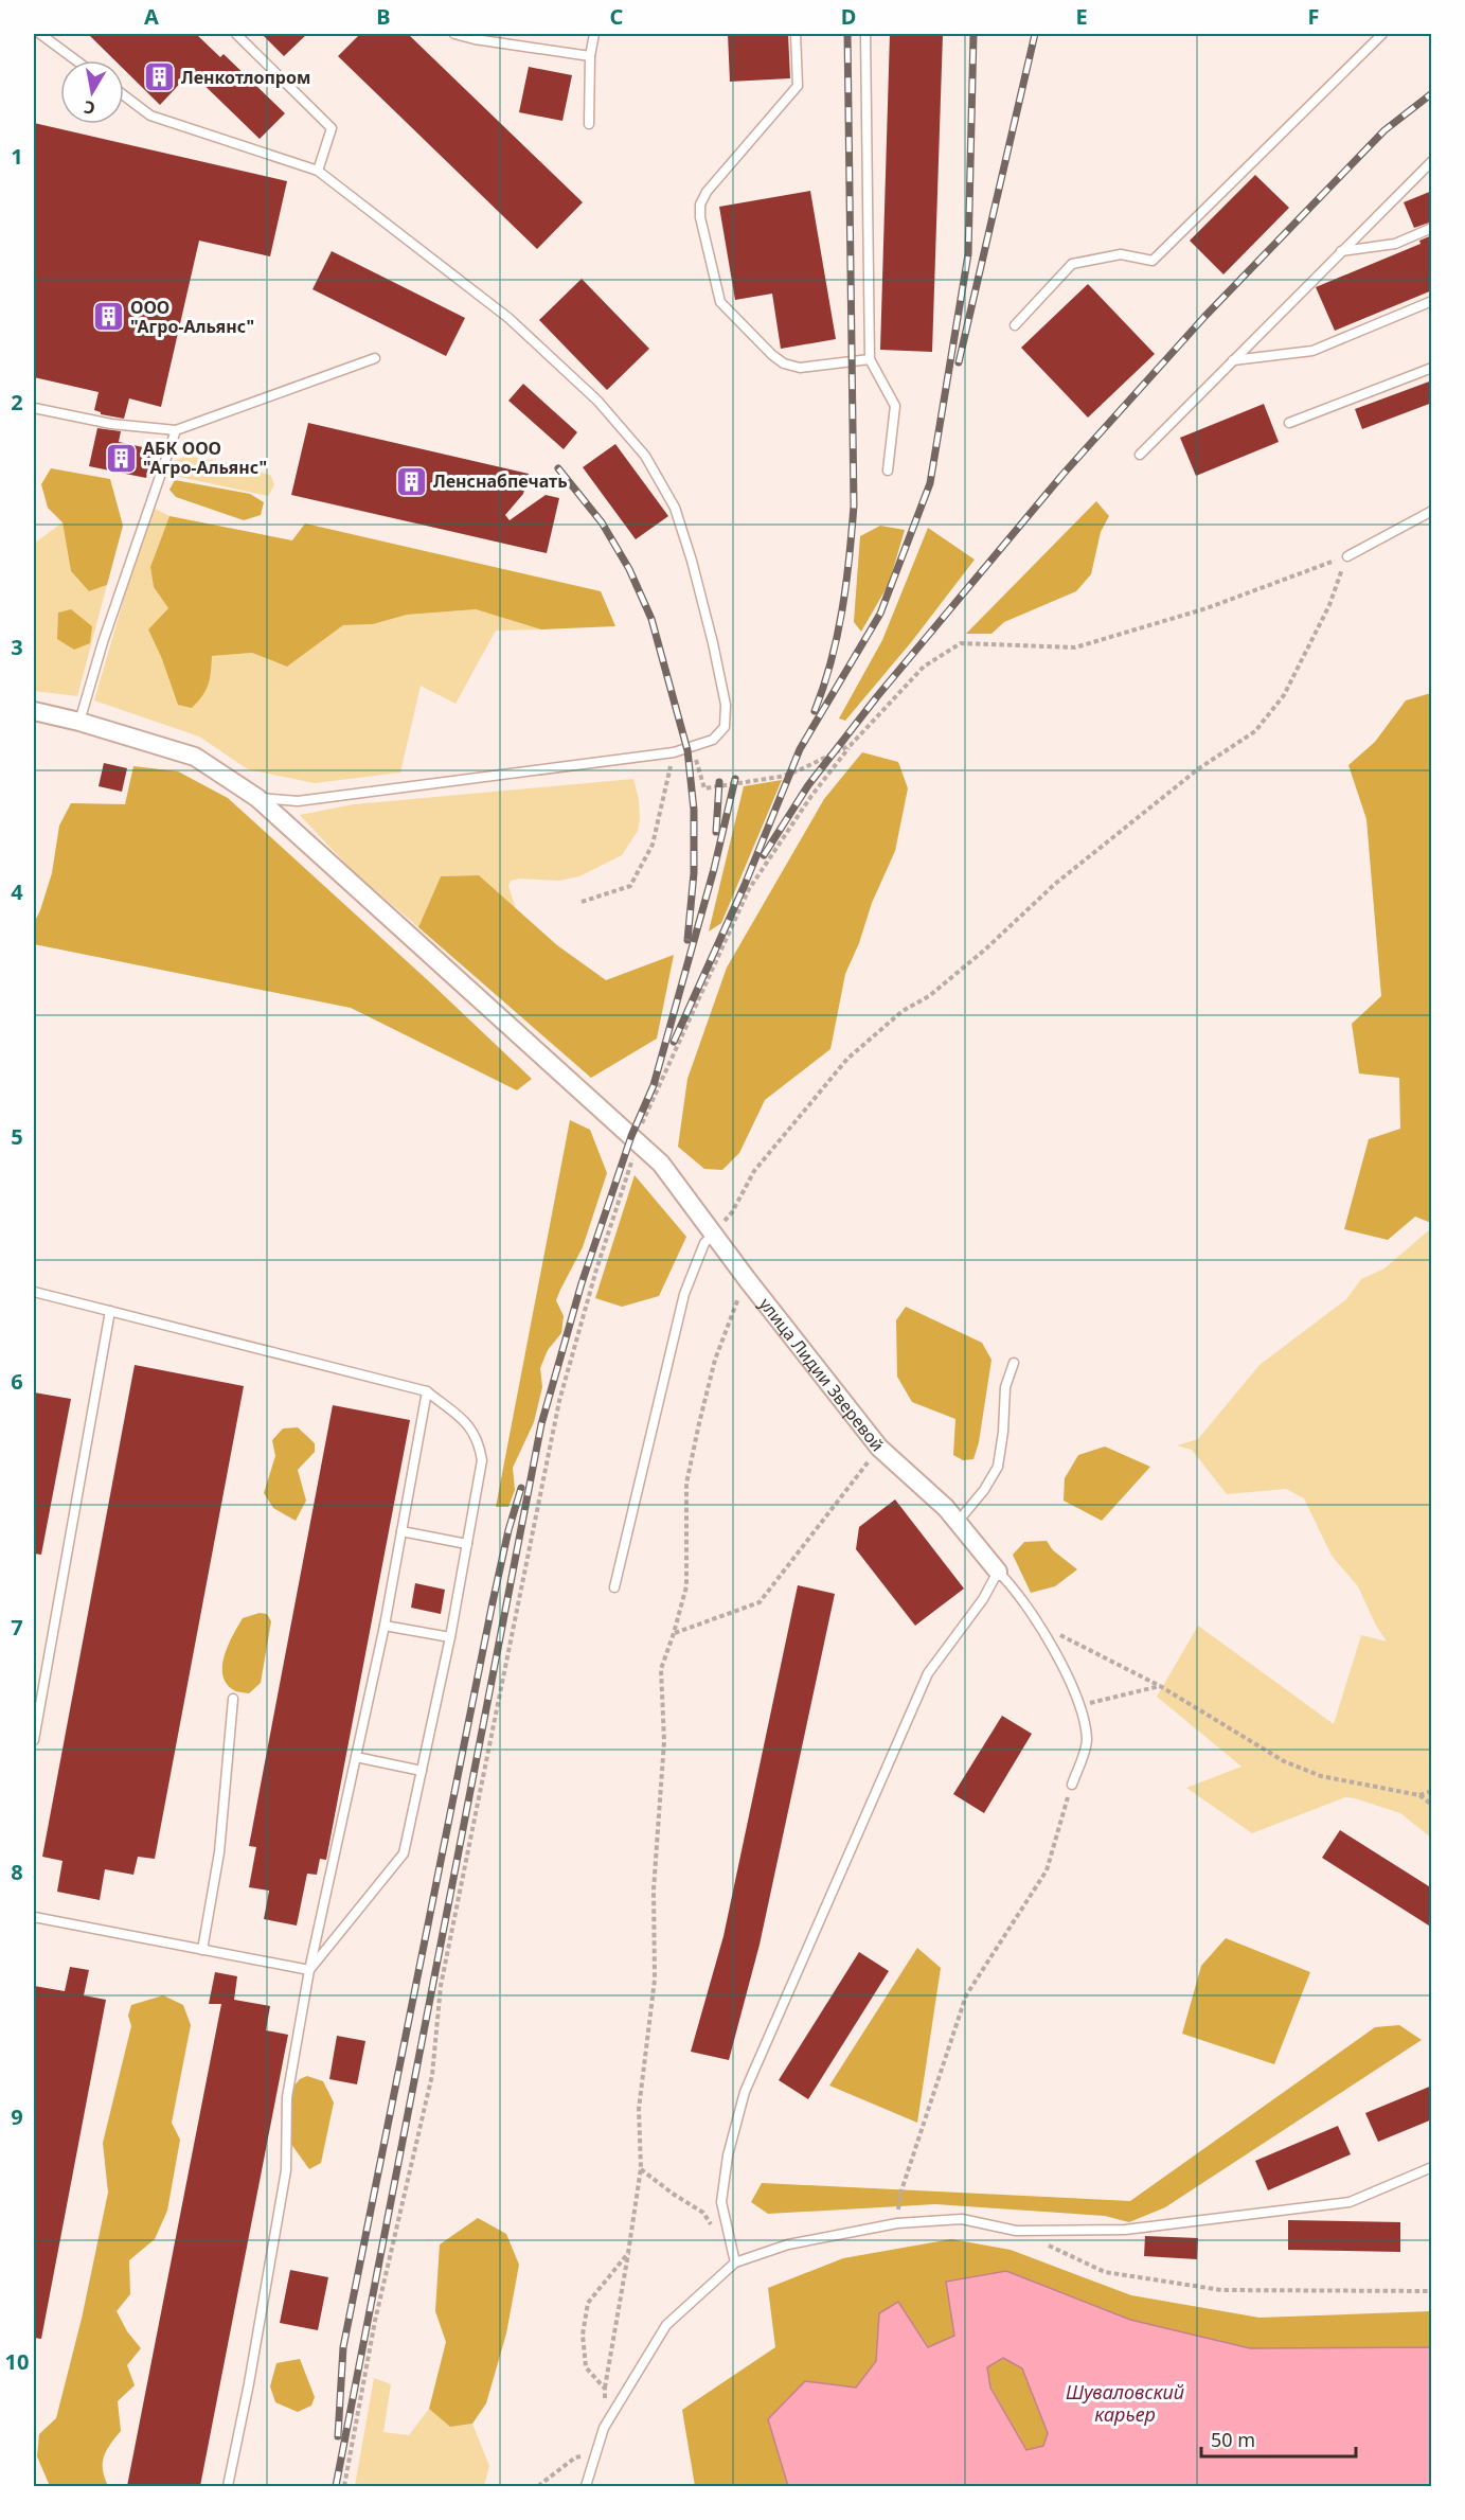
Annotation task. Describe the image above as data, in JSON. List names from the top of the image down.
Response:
{
  "streets": {
    "street": ["улица Лидии Зверевой"]
  },
  "water": ["Шуваловский карьер"],
  "places": {
    "building": [
      "Ленкотлопром",
      "ООО \"Агро-Альянс\"",
      "АБК ООО \"Агро-Альянс\"",
      "Ленснабпечать"
    ]
  },
  "scale_bar": "50 m",
  "north": "bottom",
  "grid": {
    "columns": [
      "A",
      "B",
      "C",
      "D",
      "E",
      "F"
    ],
    "rows": [
      "1",
      "2",
      "3",
      "4",
      "5",
      "6",
      "7",
      "8",
      "9",
      "10"
    ]
  }
}
